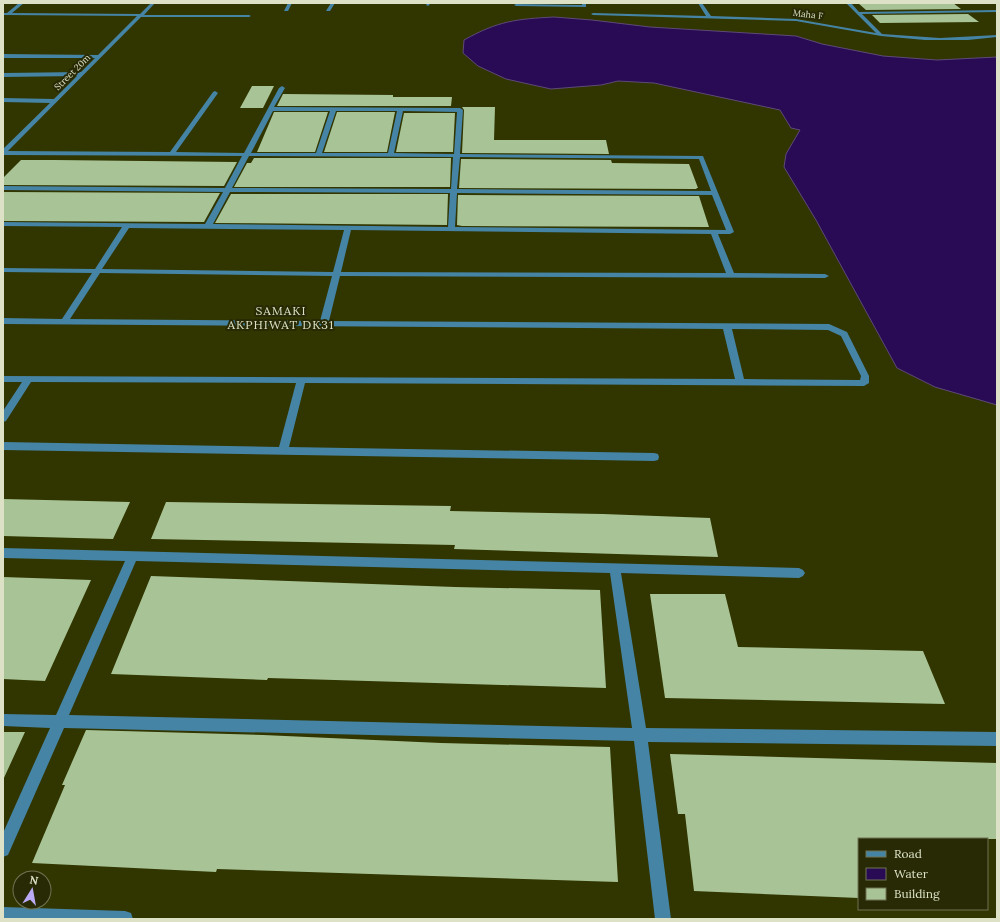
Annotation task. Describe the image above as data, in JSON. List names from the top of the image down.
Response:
{
  "streets": {
    "street": ["Maha F", "Street 20m"]
  },
  "districts": ["SAMAKI AKPHIWAT DK31"],
  "legend": ["Road", "Water", "Building"],
  "north": "top"
}
